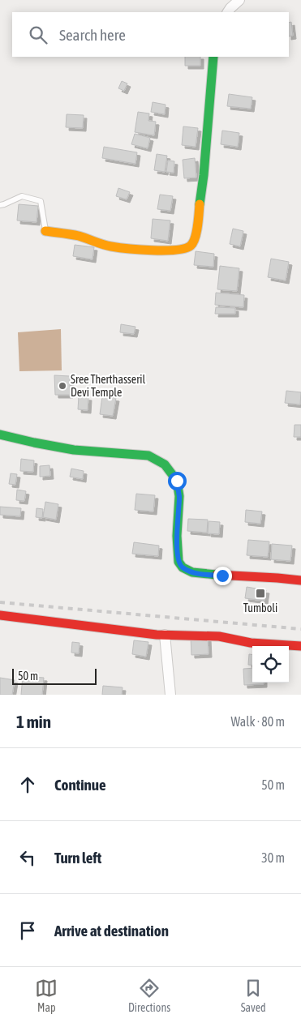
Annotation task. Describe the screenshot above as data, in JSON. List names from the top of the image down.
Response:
{
  "places": {
    "other": ["Sree Therthasseril Devi Temple"],
    "transit": ["Tumboli"]
  },
  "scale_bar": "50 m",
  "page": {
    "search": "Search here",
    "scale": "50 m",
    "heading": ["1 min", "Walk · 80 m"],
    "list": [
      ["Continue", "50 m"],
      ["Turn left", "30 m"],
      "Arrive at destination"
    ],
    "nav": ["Map", "Directions", "Saved"]
  }
}
